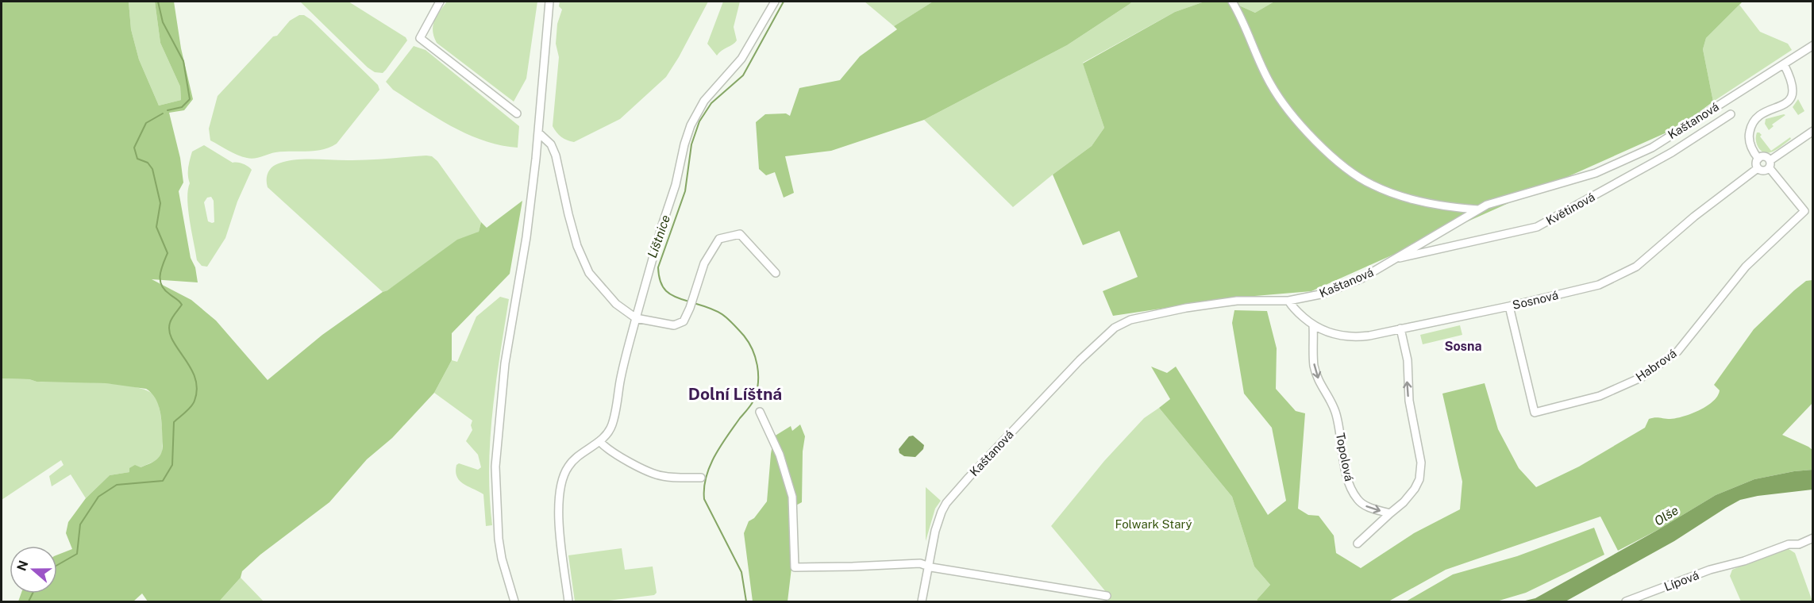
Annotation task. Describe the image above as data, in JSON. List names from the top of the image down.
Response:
{
  "streets": {
    "street": [
      "Kaštanová",
      "Květinová",
      "Sosnová",
      "Habrová",
      "Topolová",
      "Lípová"
    ]
  },
  "crossings": [
    ["Kaštanová", "Květinová"],
    ["Kaštanová", "Sosnová"],
    ["Sosnová", "Habrová"],
    ["Sosnová", "Topolová"]
  ],
  "one_way": ["Topolová"],
  "districts": ["Sosna", "Dolní Líštná"],
  "water": ["Líštnice", "Olše"],
  "parks": ["Folwark Starý"],
  "north": "left"
}
